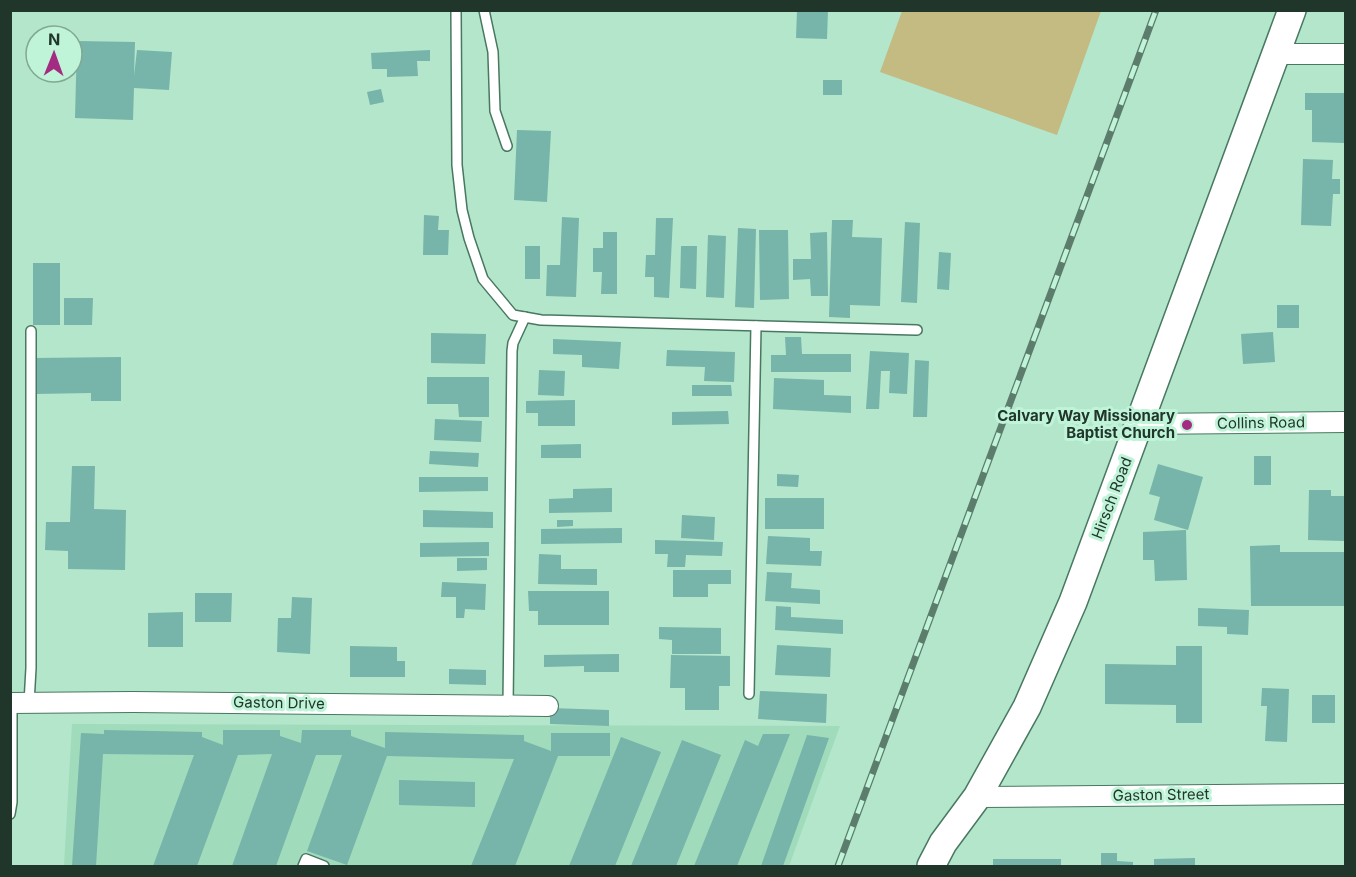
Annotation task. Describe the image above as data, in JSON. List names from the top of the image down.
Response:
{
  "streets": {
    "main road": ["Hirsch Road"],
    "street": ["Collins Road", "Gaston Drive", "Gaston Street"]
  },
  "crossings": [
    ["Collins Road", "Hirsch Road"],
    ["Hirsch Road", "Gaston Street"]
  ],
  "places": ["Calvary Way Missionary Baptist Church"],
  "north": "top"
}
